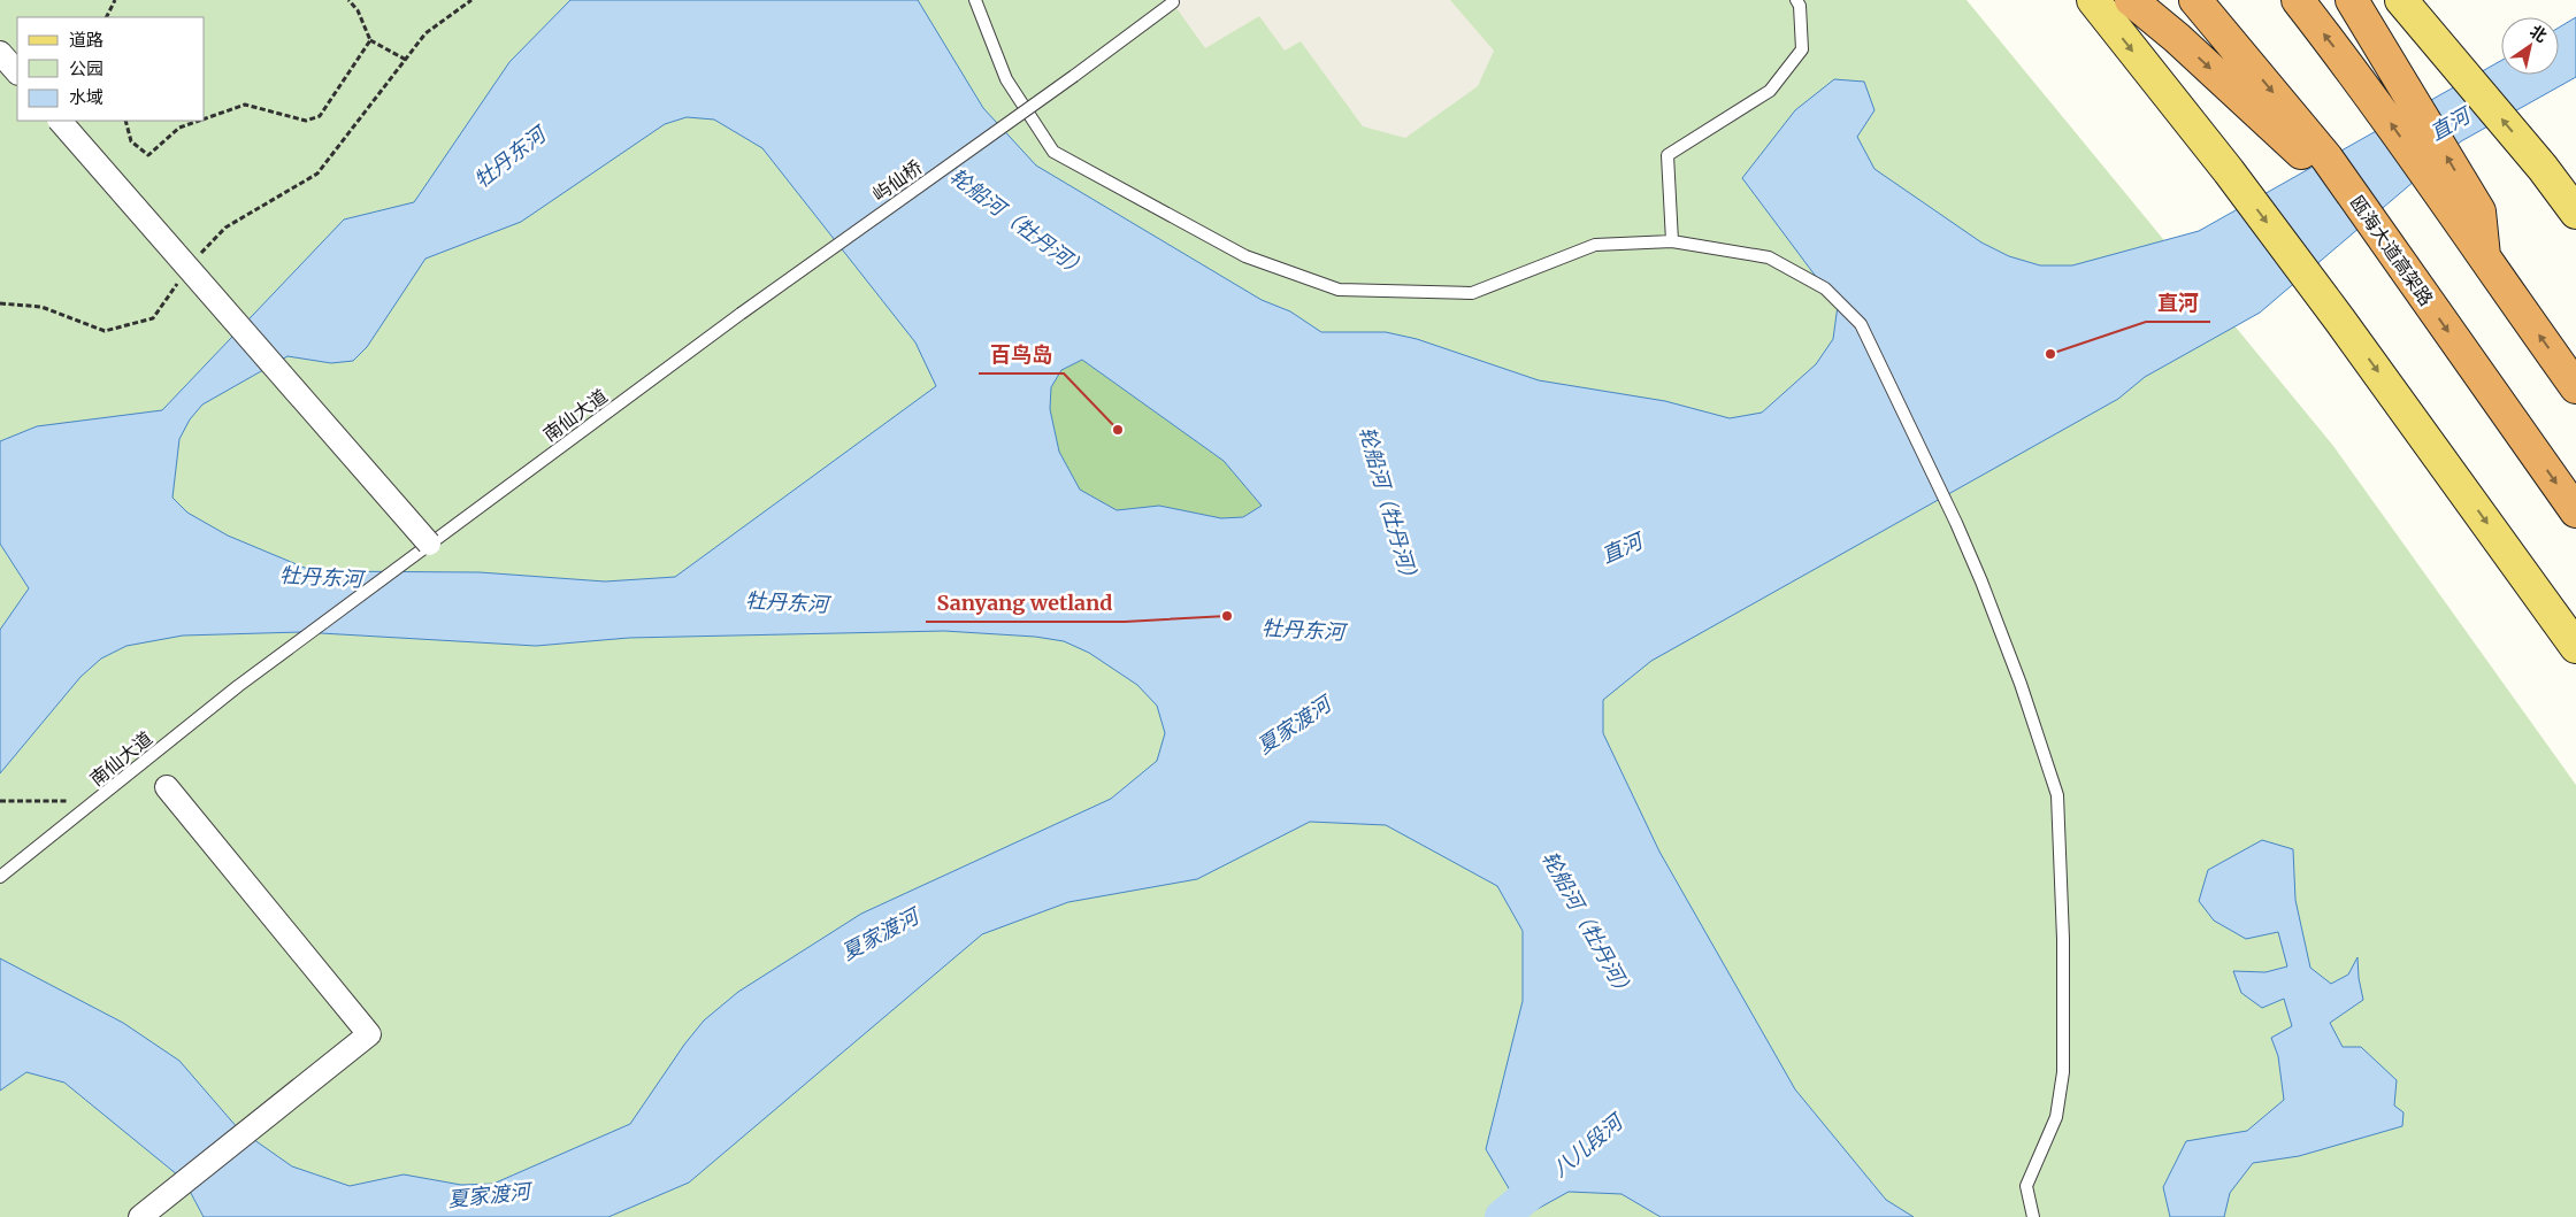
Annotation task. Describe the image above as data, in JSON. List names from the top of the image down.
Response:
{
  "streets": {
    "highway": ["瓯海大道高架路"],
    "lane": ["屿仙桥", "南仙大道"]
  },
  "crossings": [
    ["屿仙桥", "南仙大道"]
  ],
  "water": [
    "直河",
    "牡丹东河",
    "轮船河（牡丹河）",
    "夏家渡河",
    "八儿段河"
  ],
  "places": ["直河", "百鸟岛", "Sanyang wetland"],
  "legend": ["道路", "公园", "水域"],
  "north": "top right"
}
